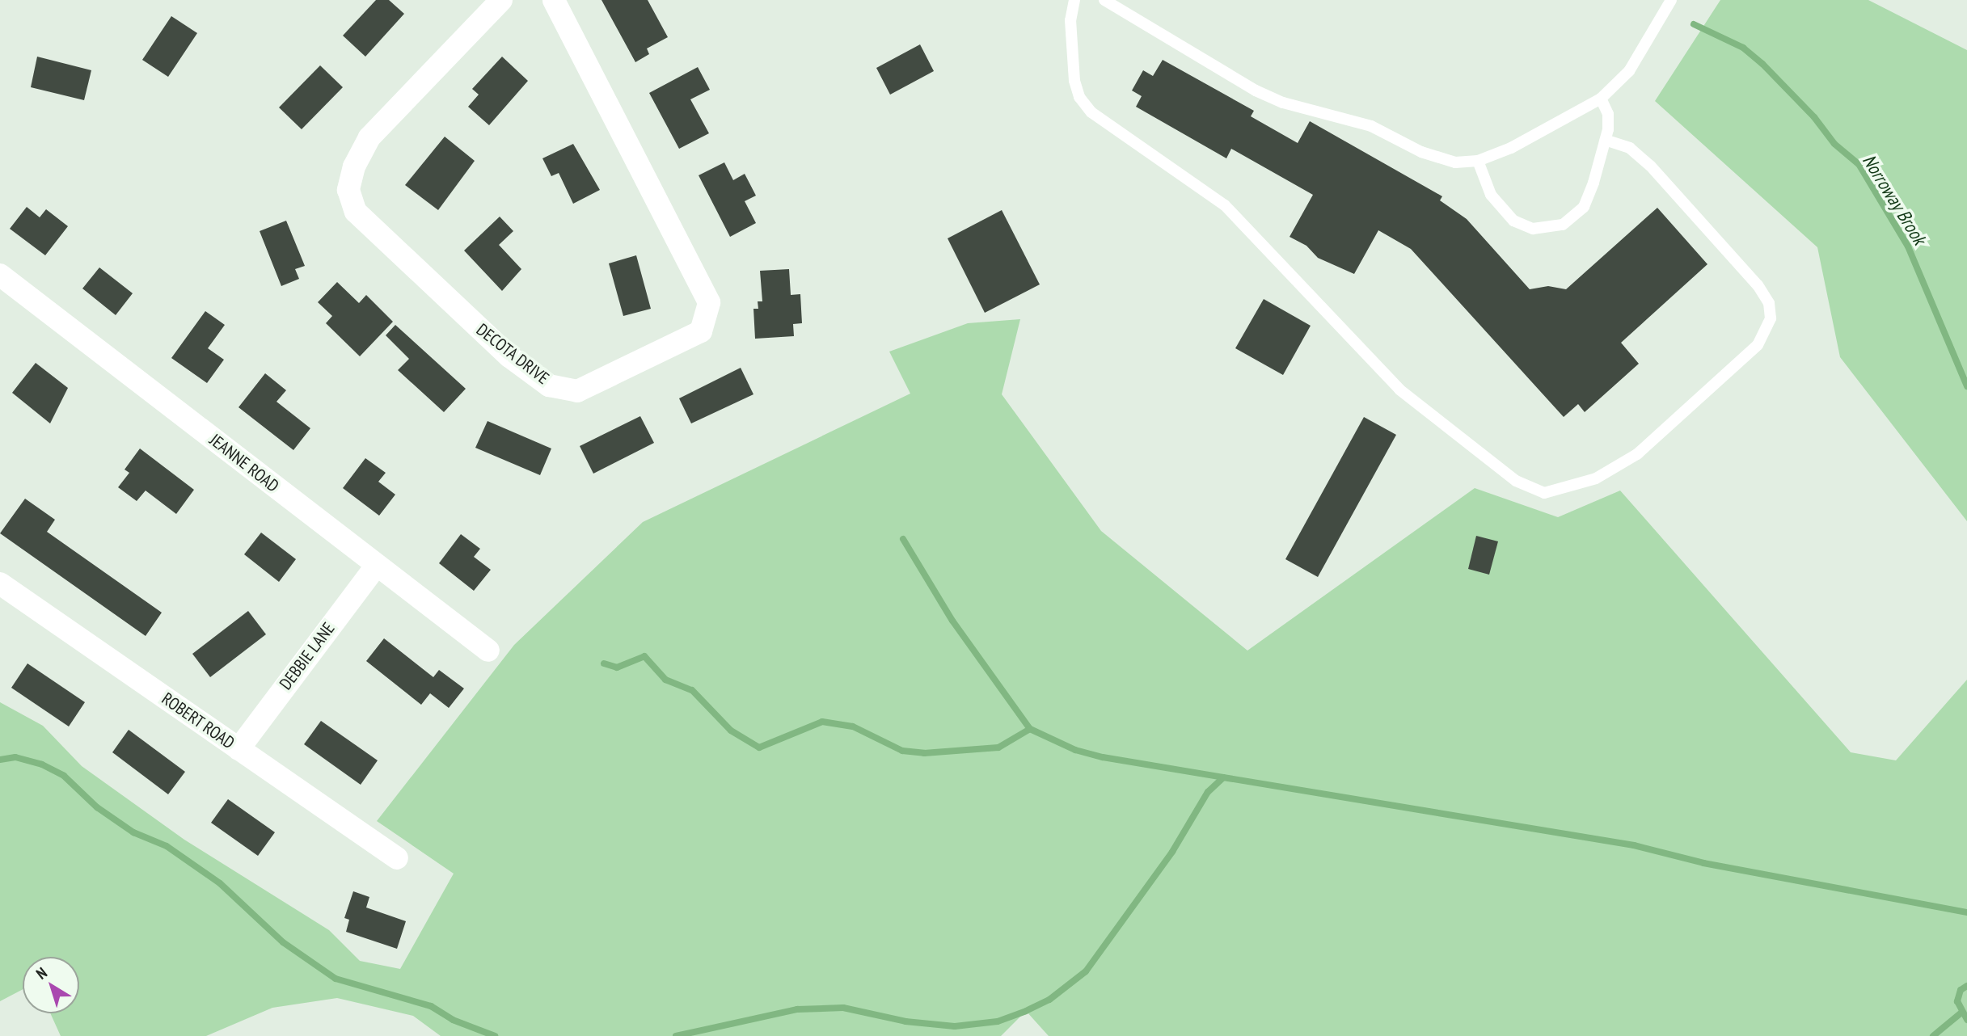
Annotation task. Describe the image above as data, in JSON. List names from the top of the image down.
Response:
{
  "streets": {
    "street": [
      "DECOTA DRIVE",
      "JEANNE ROAD",
      "DEBBIE LANE",
      "ROBERT ROAD"
    ]
  },
  "crossings": [
    ["JEANNE ROAD", "DEBBIE LANE"],
    ["DEBBIE LANE", "ROBERT ROAD"]
  ],
  "water": ["Norroway Brook"],
  "north": "top left"
}
